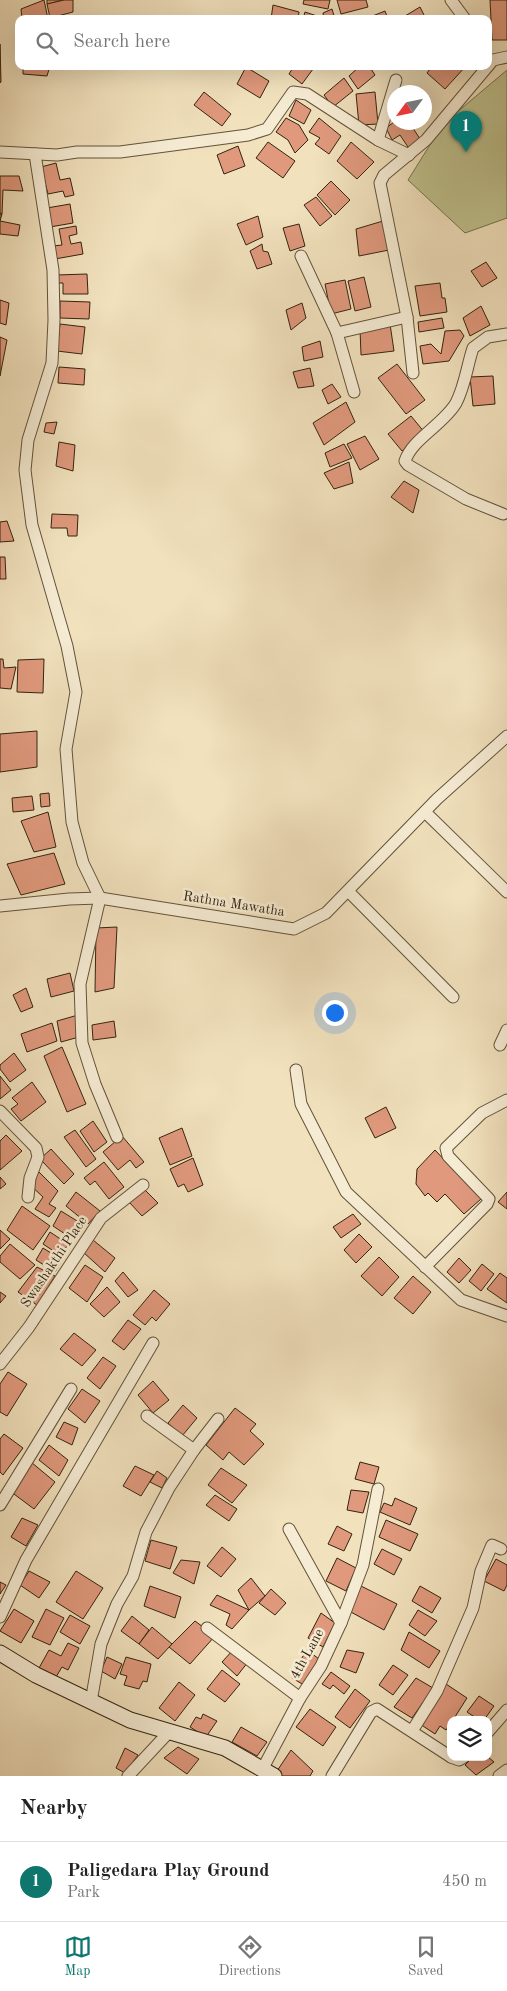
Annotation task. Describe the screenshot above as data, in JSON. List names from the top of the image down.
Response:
{
  "streets": {
    "street": ["Rathna Mawatha", "Swashakthi Place", "4th Lane"]
  },
  "north": "bottom left",
  "page": {
    "search": "Search here",
    "pins": "1",
    "heading": "Nearby",
    "list": [
      {
        "mark": "1",
        "name": "Paligedara Play Ground",
        "note": "Park",
        "value": "450 m"
      }
    ],
    "nav": ["Map", "Directions", "Saved"]
  }
}
